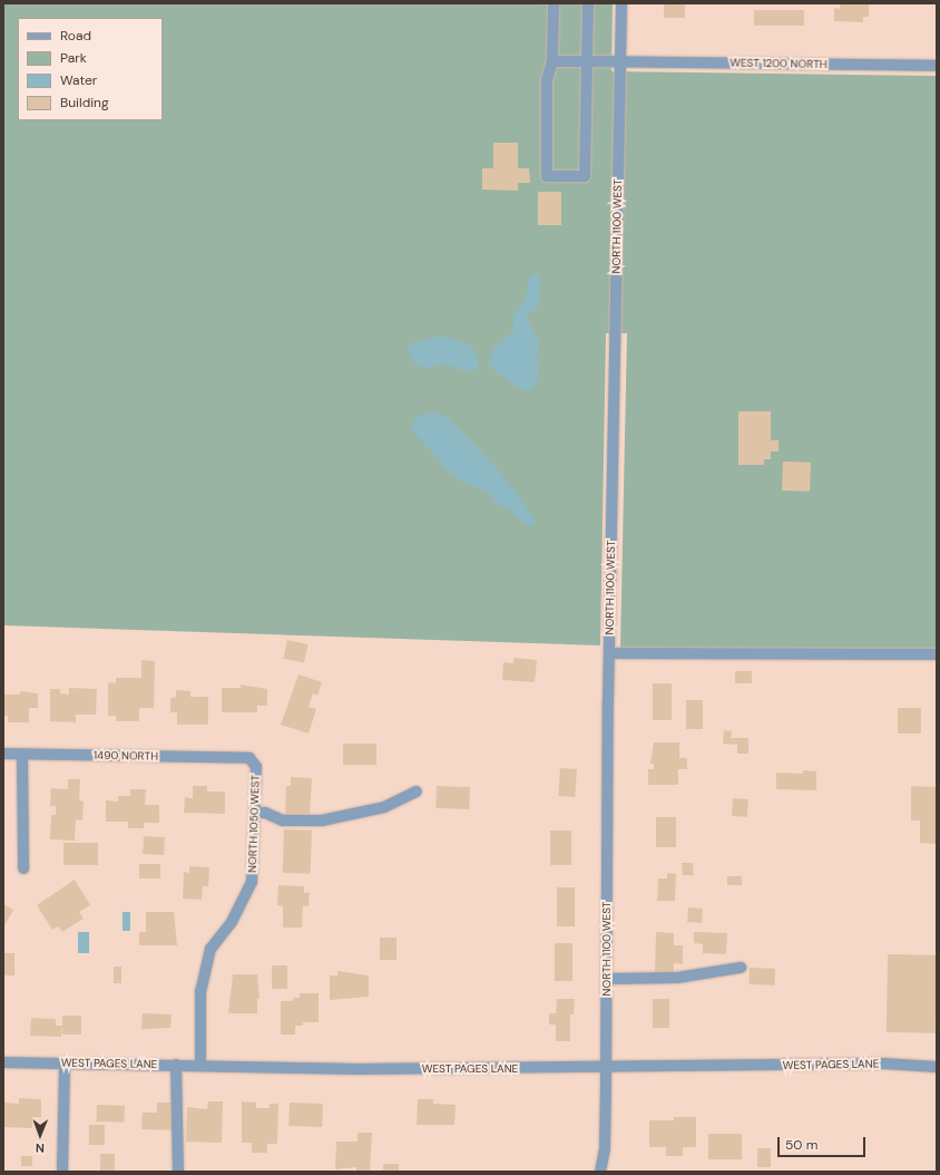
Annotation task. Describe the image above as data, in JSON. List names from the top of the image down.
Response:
{
  "streets": {
    "street": [
      "WEST 1200 NORTH",
      "NORTH 1100 WEST",
      "1490 NORTH",
      "NORTH 1050 WEST",
      "WEST PAGES LANE"
    ]
  },
  "crossings": [
    ["WEST 1200 NORTH", "NORTH 1100 WEST"],
    ["NORTH 1100 WEST", "WEST PAGES LANE"],
    ["1490 NORTH", "NORTH 1050 WEST"],
    ["NORTH 1050 WEST", "WEST PAGES LANE"]
  ],
  "legend": [
    "Road",
    "Park",
    "Water",
    "Building"
  ],
  "scale_bar": "50 m",
  "north": "bottom"
}
